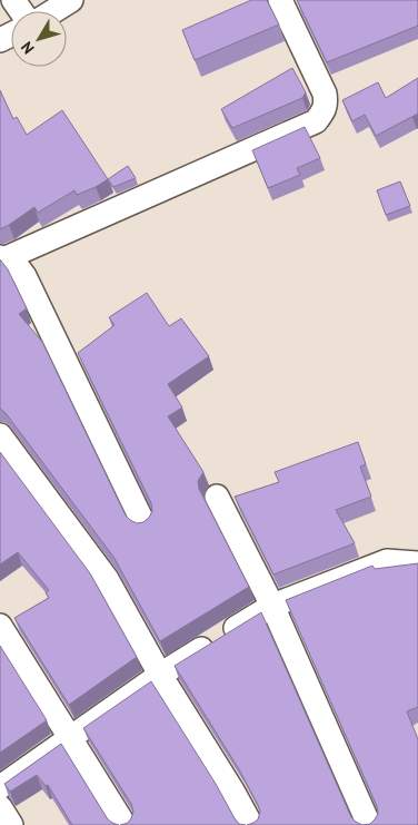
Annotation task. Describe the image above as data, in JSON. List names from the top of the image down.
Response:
{
  "north": "bottom left"
}
